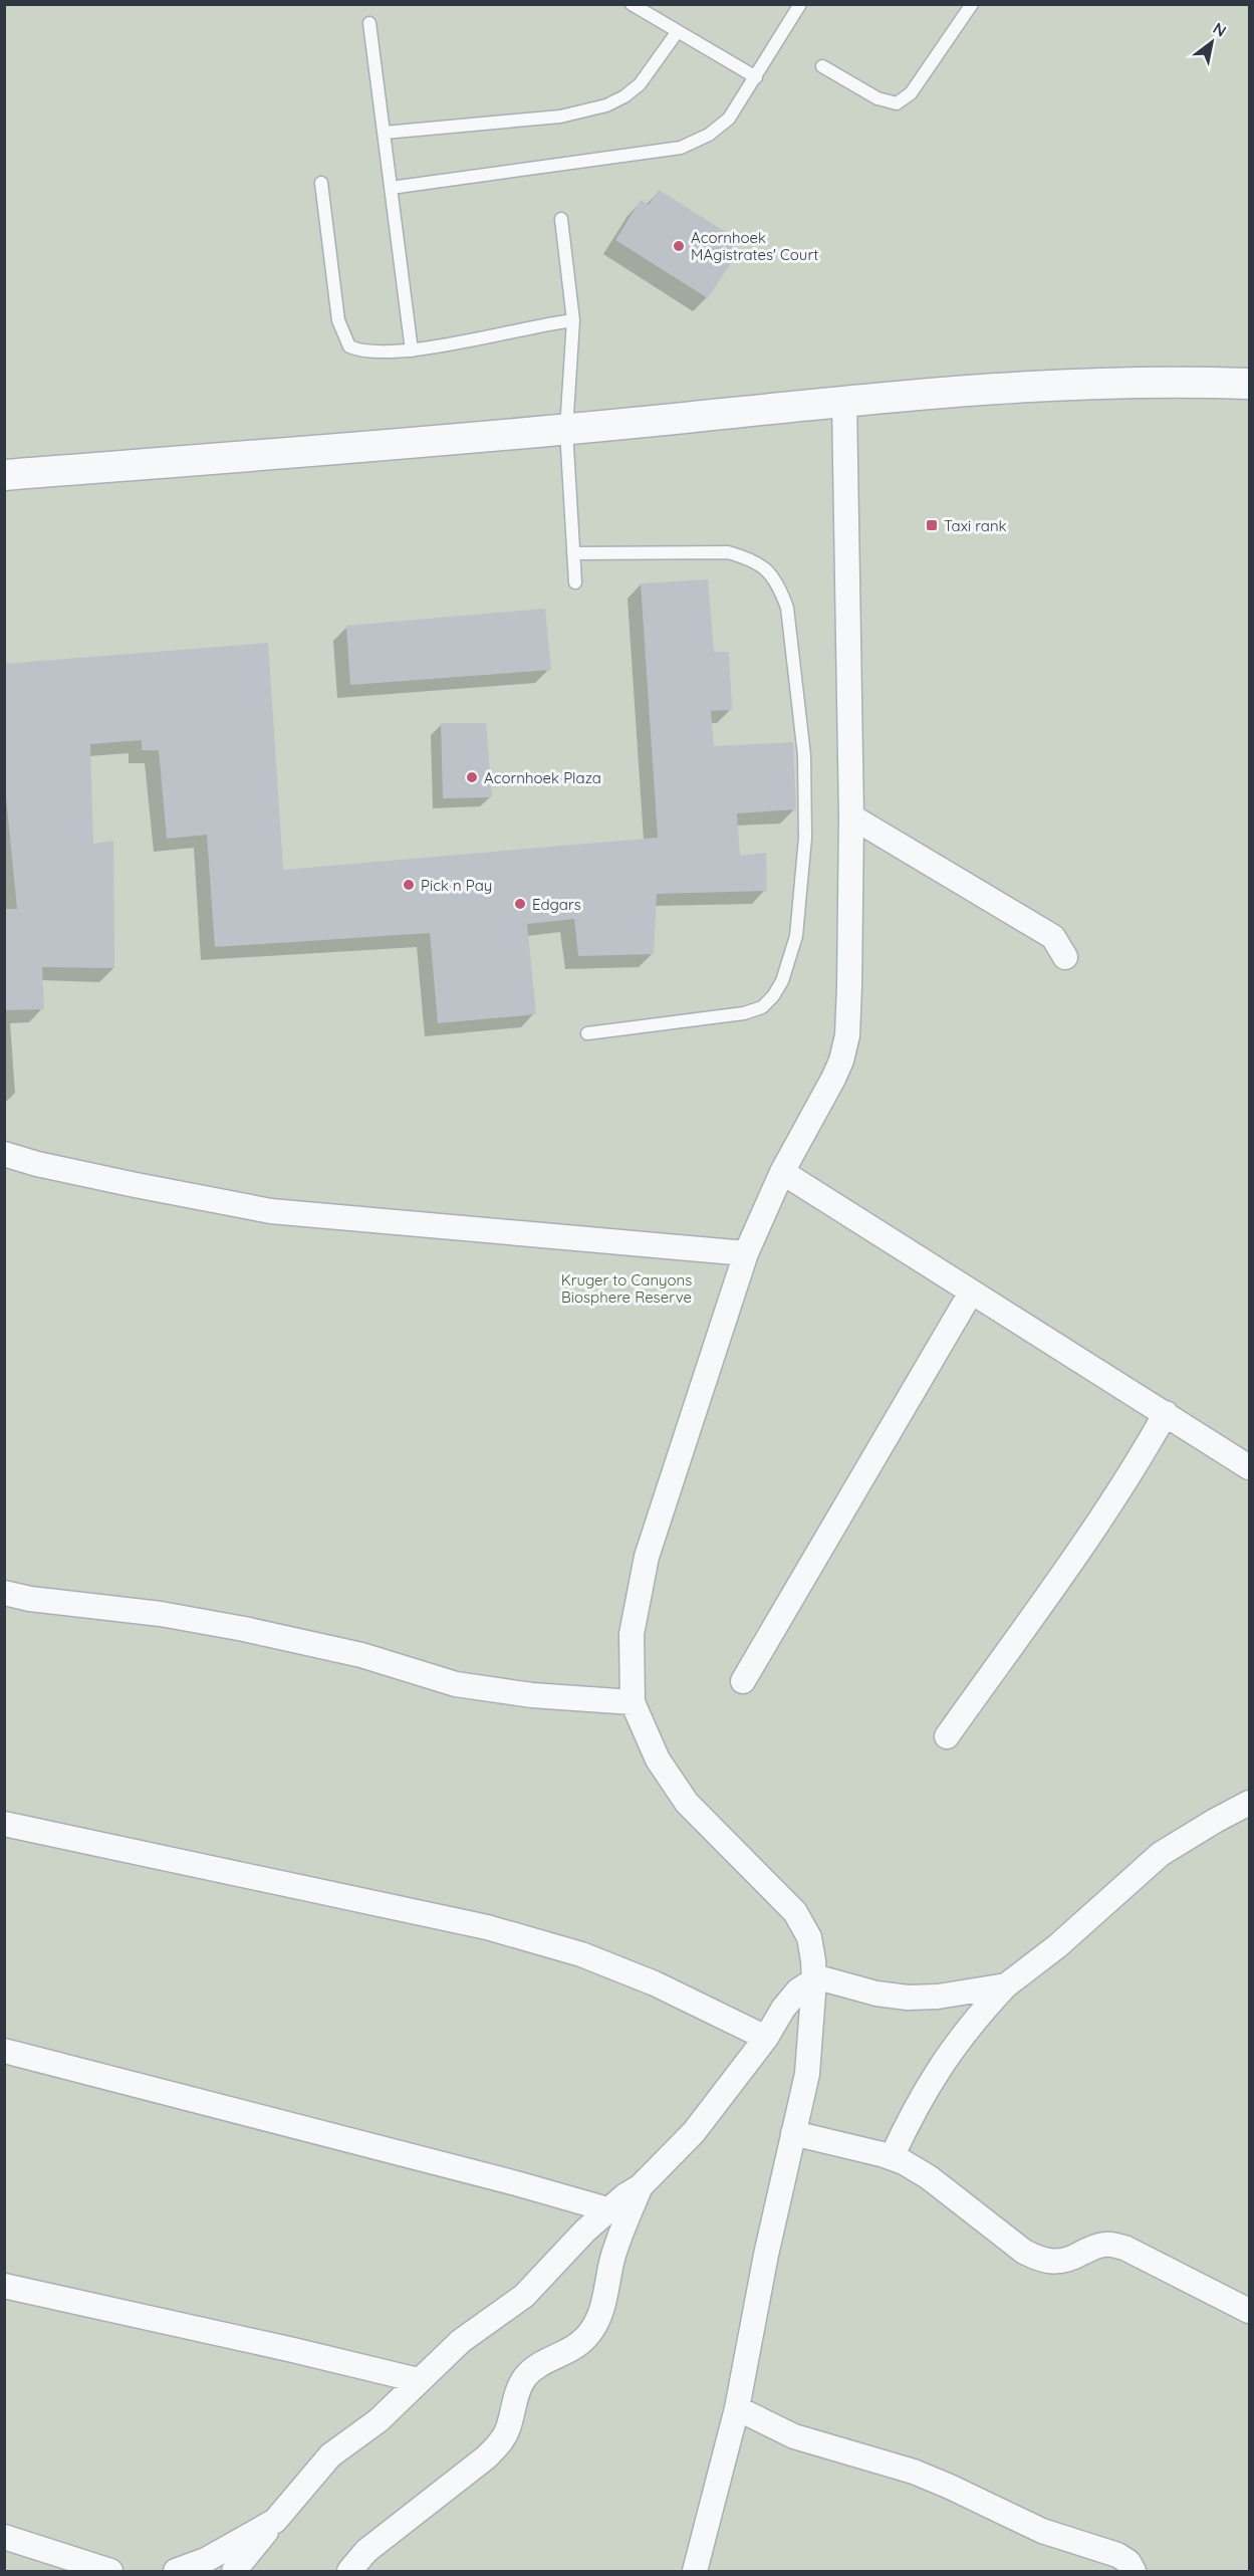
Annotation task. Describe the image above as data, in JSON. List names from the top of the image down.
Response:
{
  "parks": ["Kruger to Canyons Biosphere Reserve"],
  "places": {
    "other": [
      "Acornhoek MAgistrates' Court",
      "Acornhoek Plaza",
      "Pick n Pay",
      "Edgars"
    ],
    "transit": ["Taxi rank"]
  },
  "north": "top right"
}
